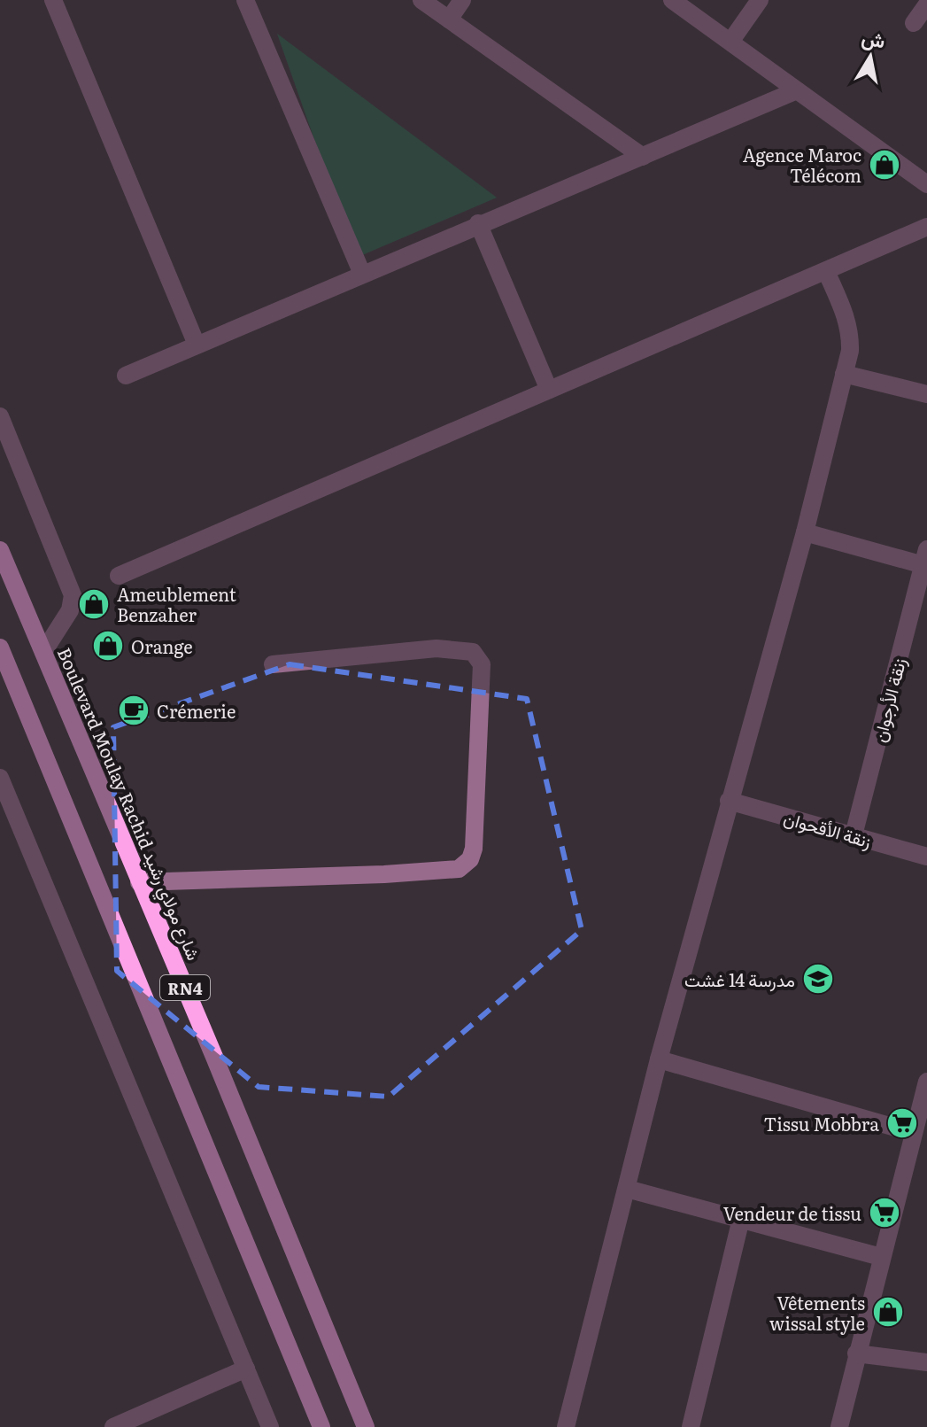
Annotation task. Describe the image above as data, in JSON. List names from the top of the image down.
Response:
{
  "streets": {
    "main road": ["Boulevard Moulay Rachid شارع مولاي رشيد", "RN4"],
    "street": ["زنقة الأرجوان", "زنقة الأقحوان"]
  },
  "crossings": [
    ["زنقة الأرجوان", "زنقة الأقحوان"]
  ],
  "places": {
    "shop": [
      "Agence Maroc Télécom",
      "Ameublement Benzaher",
      "Orange",
      "Vêtements wissal style"
    ],
    "cafe": ["Crémerie"],
    "school or university": ["مدرسة 14 غشت"],
    "supermarket": ["Tissu Mobbra", "Vendeur de tissu"]
  },
  "north": "top"
}
